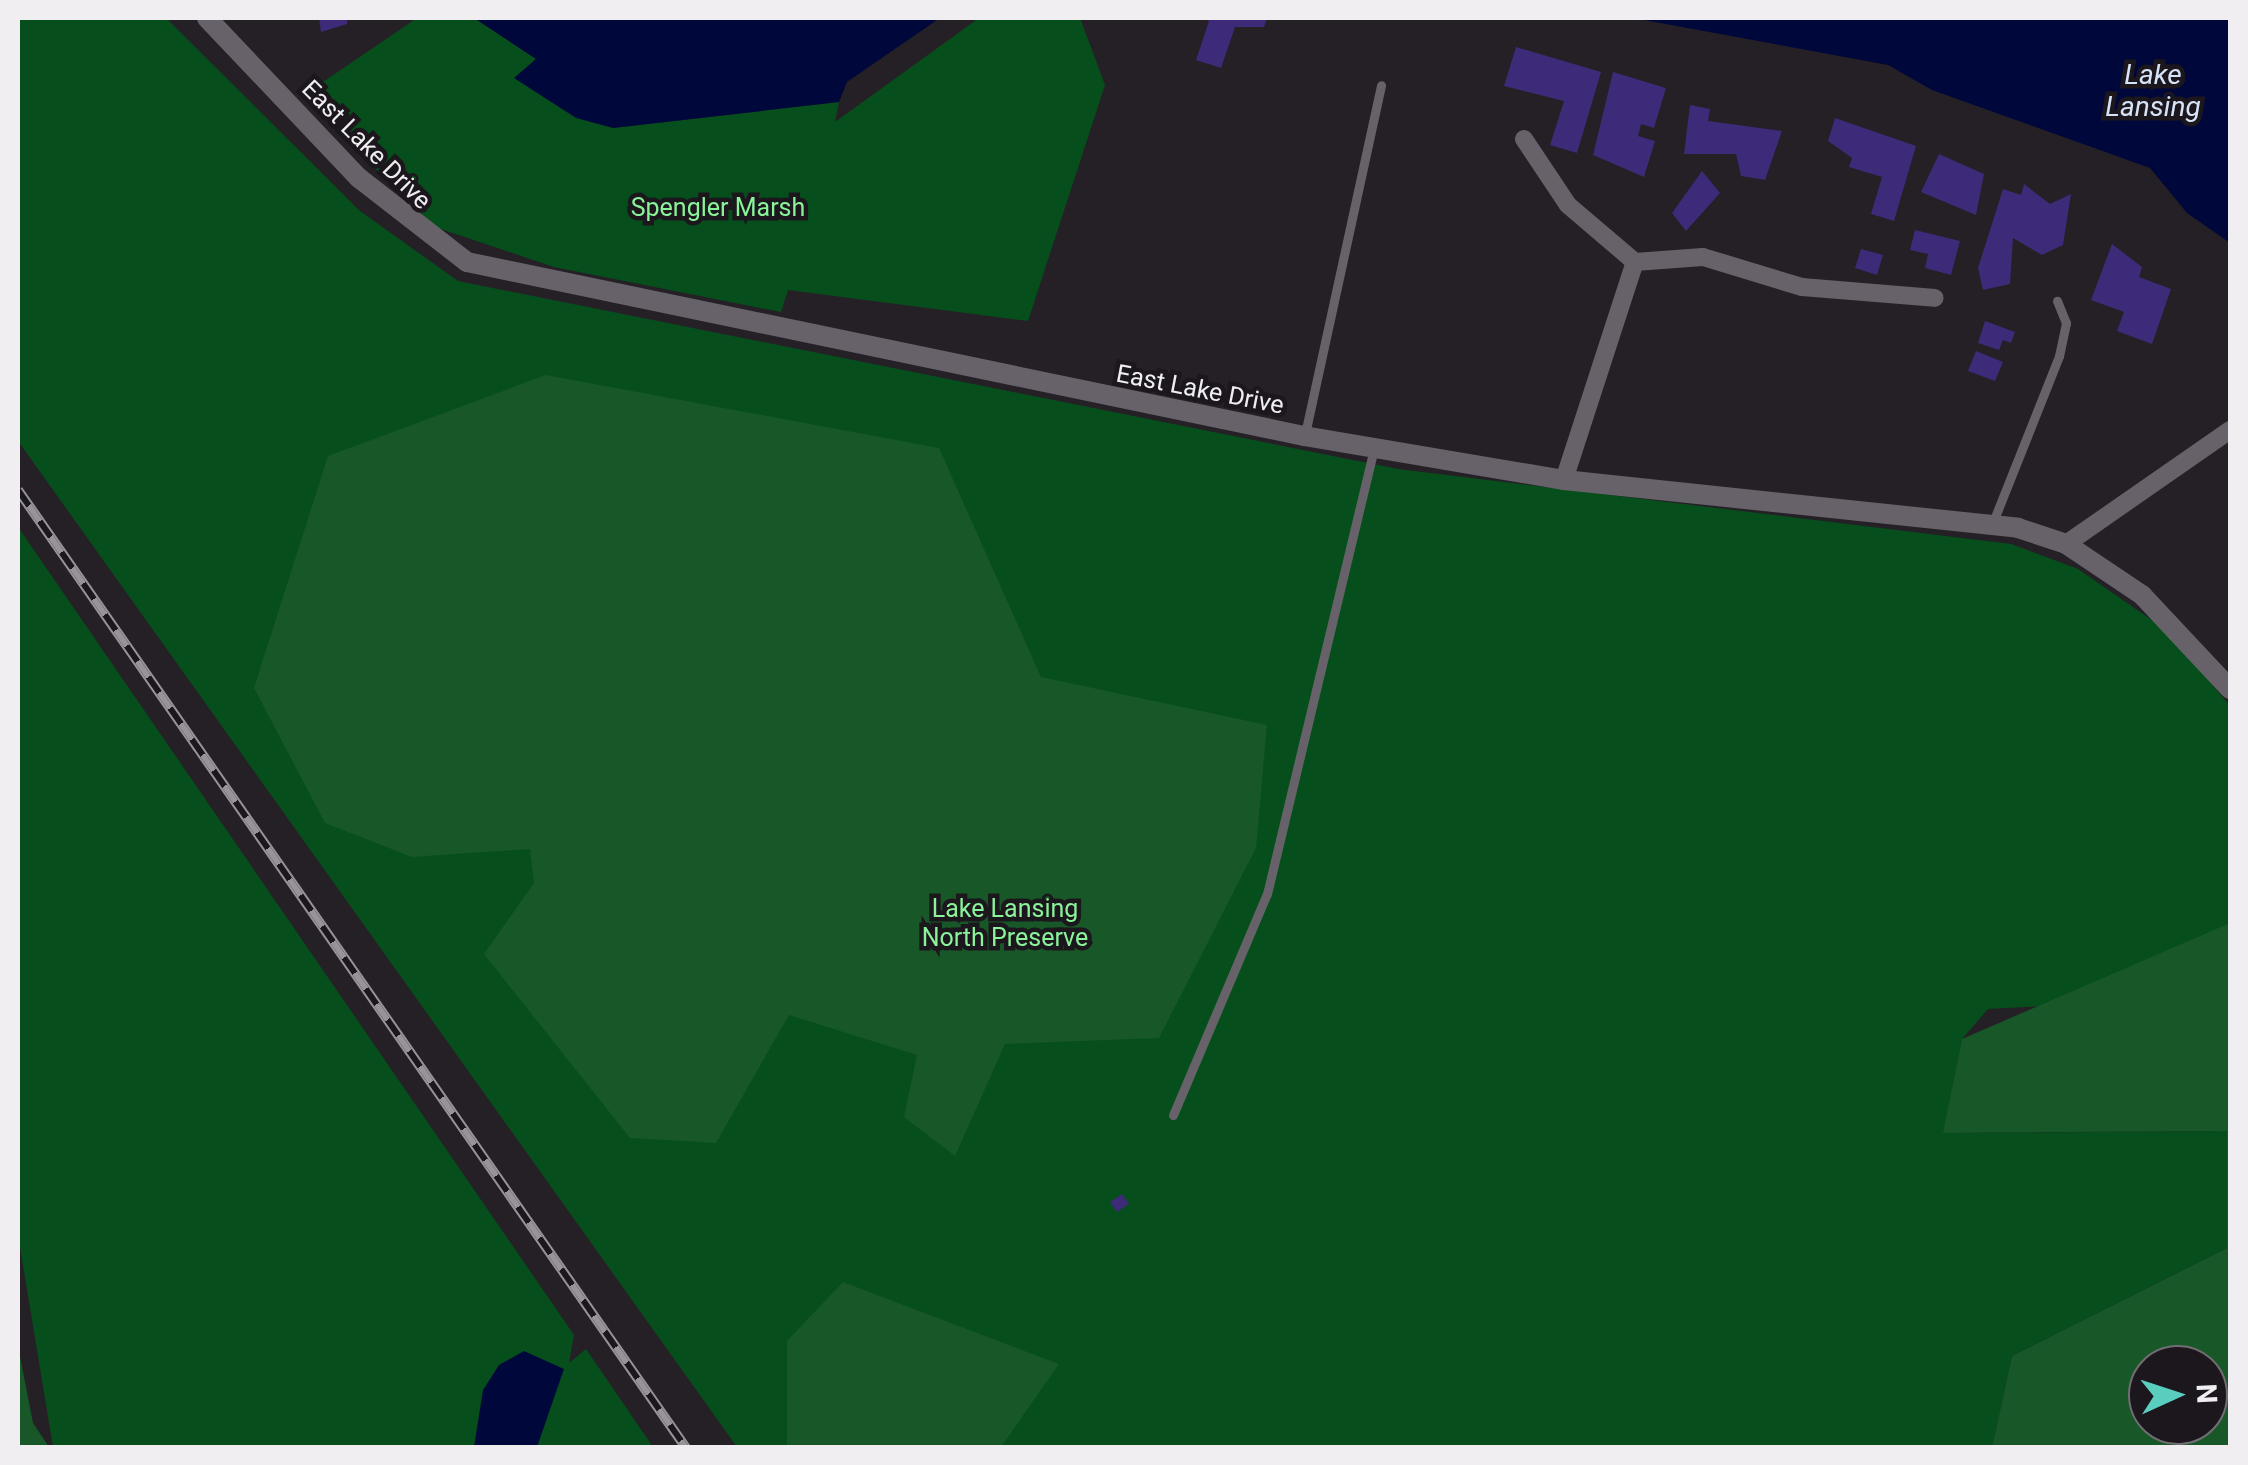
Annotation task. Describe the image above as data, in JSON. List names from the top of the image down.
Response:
{
  "streets": {
    "street": ["East Lake Drive"]
  },
  "water": ["Lake Lansing"],
  "parks": ["Spengler Marsh", "Lake Lansing North Preserve"],
  "north": "right"
}
